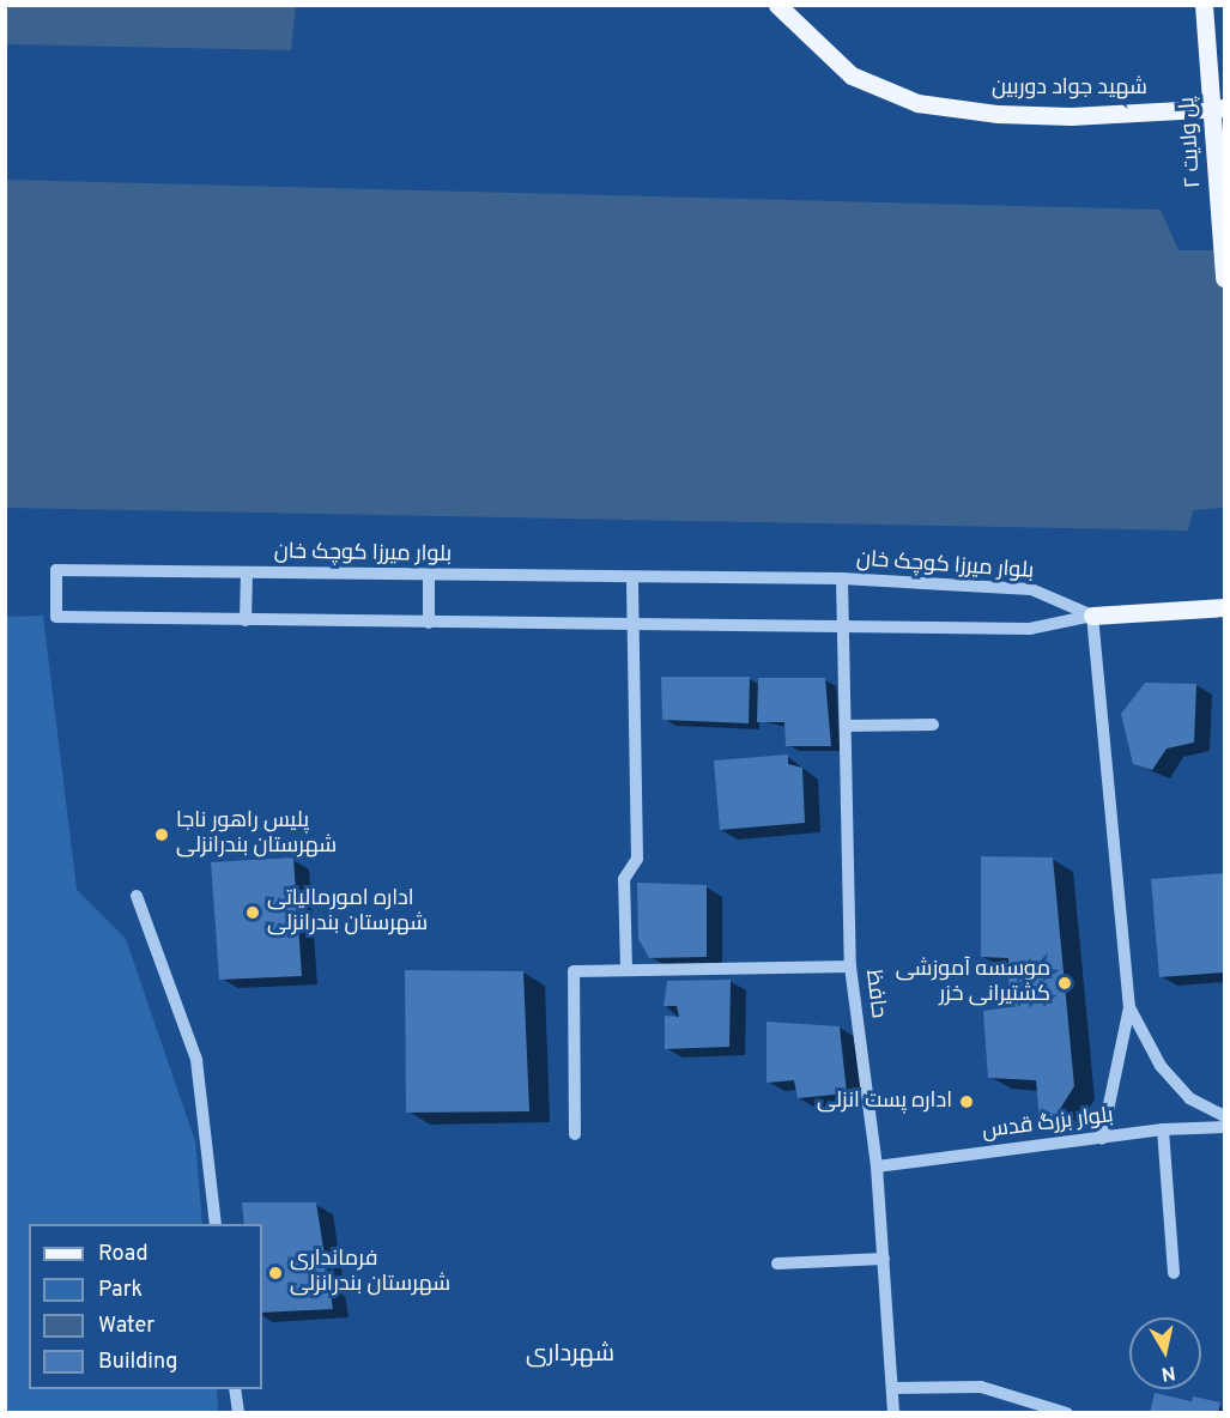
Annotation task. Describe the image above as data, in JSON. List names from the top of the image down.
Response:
{
  "streets": {
    "main road": ["شهید جواد دوربین", "پل ولایت ۲"],
    "street": ["بلوار میرزا کوچک خان", "حافظ", "بلوار بزرگ قدس"]
  },
  "crossings": [
    ["بلوار میرزا کوچک خان", "حافظ"],
    ["حافظ", "بلوار بزرگ قدس"]
  ],
  "districts": ["شهرداری"],
  "places": [
    "پلیس راهور ناجا شهرستان بندرانزلی",
    "اداره امورمالیاتی شهرستان بندرانزلی",
    "موسسه آموزشی کشتیرانی خزر",
    "اداره پست انزلی",
    "فرمانداری شهرستان بندرانزلی"
  ],
  "legend": [
    "Road",
    "Park",
    "Water",
    "Building"
  ],
  "north": "bottom"
}
